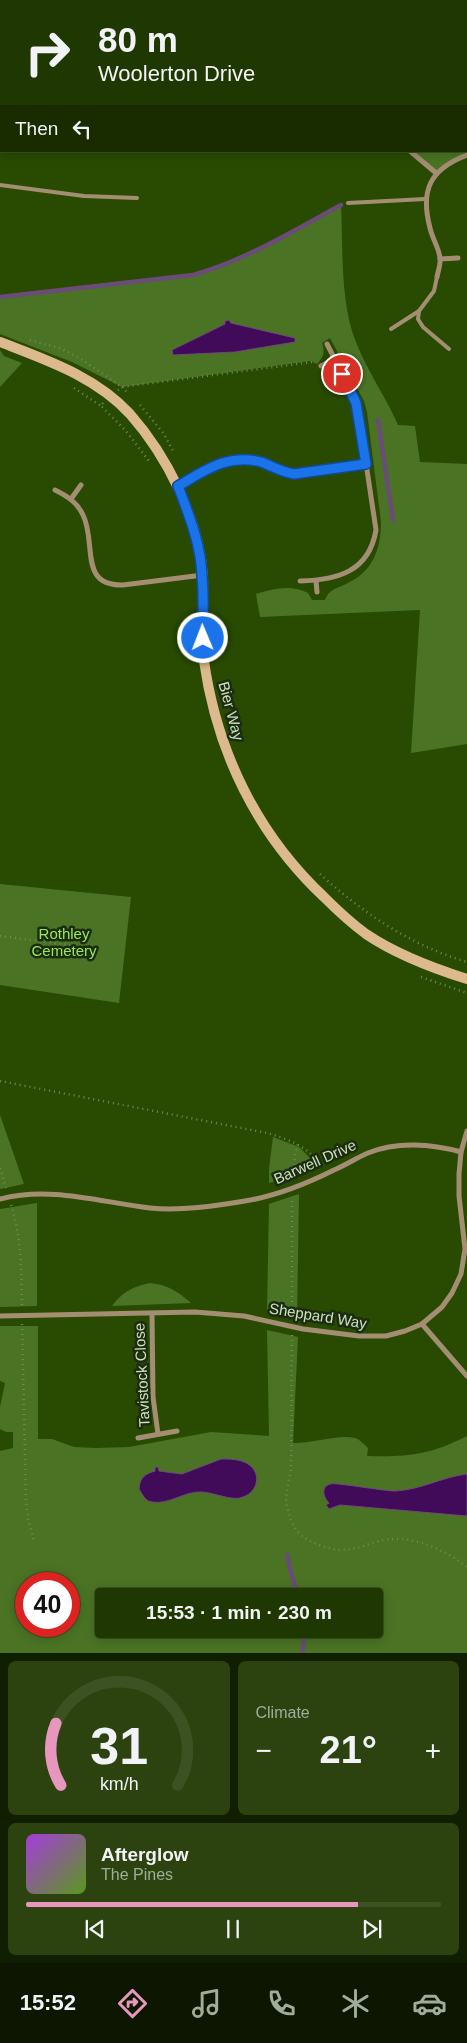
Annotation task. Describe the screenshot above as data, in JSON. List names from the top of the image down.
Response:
{
  "streets": {
    "street": [
      "Bier Way",
      "Barwell Drive",
      "Sheppard Way",
      "Tavistock Close"
    ]
  },
  "crossings": [
    ["Barwell Drive", "Sheppard Way"],
    ["Sheppard Way", "Tavistock Close"]
  ],
  "parks": ["Rothley Cemetery"],
  "page": {
    "turn": ["80 m", "Woolerton Drive"],
    "then": "Then",
    "limit": "40",
    "trip": "15:53 · 1 min · 230 m",
    "tile": "Climate",
    "heat": ["−", "21°", "+"],
    "song": ["Afterglow", "The Pines"],
    "tabs": "15:52",
    "gauge": ["31", "km/h"]
  }
}
